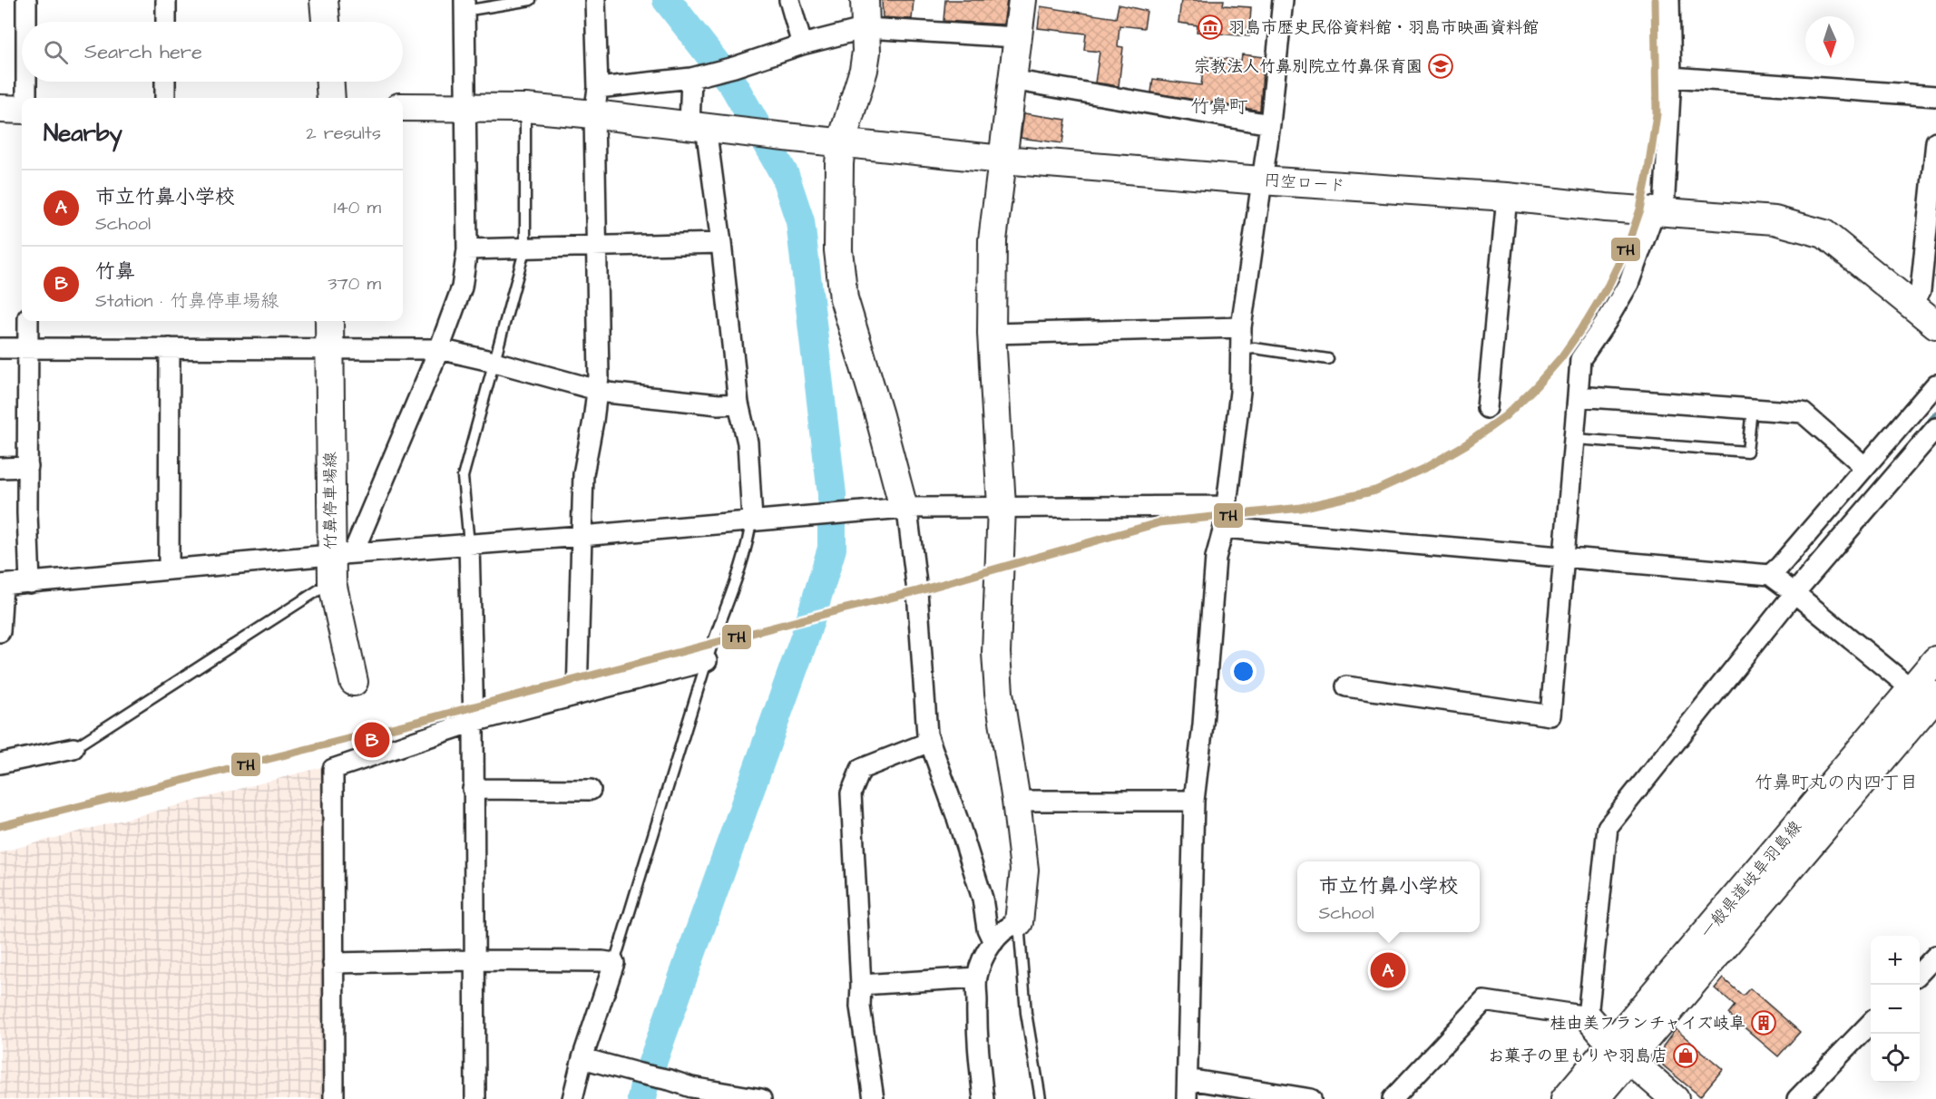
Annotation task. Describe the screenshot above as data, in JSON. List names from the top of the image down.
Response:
{
  "streets": {
    "street": ["円空ロード", "竹鼻停車場線", "一般県道岐阜羽島線"]
  },
  "districts": ["竹鼻町", "竹鼻町丸の内四丁目"],
  "places": {
    "museum": ["羽島市歴史民俗資料館・羽島市映画資料館"],
    "school or university": ["宗教法人竹鼻別院立竹鼻保育園"],
    "building": ["桂由美フランチャイズ岐阜"],
    "shop": ["お菓子の里もりや羽島店"]
  },
  "lines": ["transit line TH"],
  "north": "bottom",
  "page": {
    "search": "Search here",
    "heading": ["Nearby", "2 results"],
    "list": [
      {
        "mark": "A",
        "name": "市立竹鼻小学校",
        "note": "School",
        "value": "140 m"
      },
      {
        "mark": "B",
        "name": "竹鼻",
        "note": "Station · 竹鼻停車場線",
        "value": "370 m"
      }
    ],
    "pins": ["B", "A"],
    "popup": ["市立竹鼻小学校", "School"],
    "map_buttons": ["+", "−"]
  }
}
